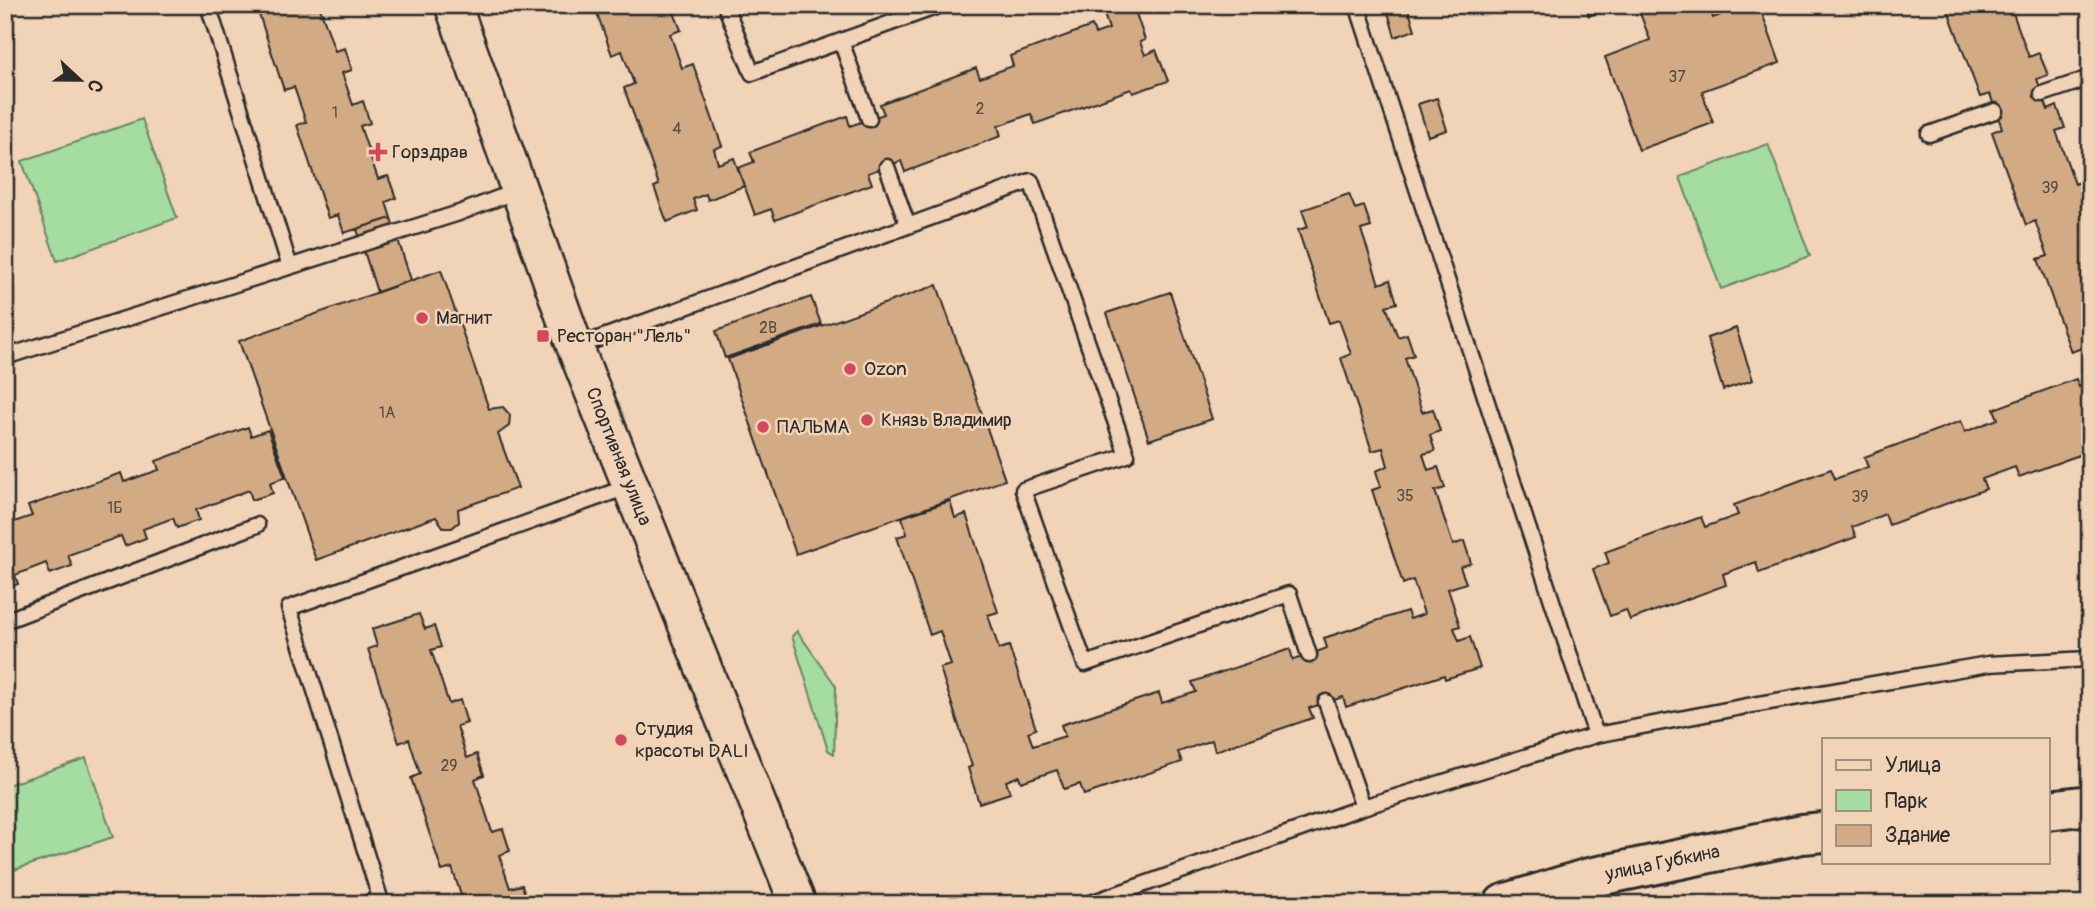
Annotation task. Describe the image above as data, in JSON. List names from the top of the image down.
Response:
{
  "streets": {
    "main road": ["улица Губкина"],
    "street": ["Спортивная улица"]
  },
  "places": {
    "health": ["Горздрав"],
    "other": [
      "Магнит",
      "Ozon",
      "Князь Владимир",
      "ПАЛЬМА",
      "Студия красоты DALI"
    ],
    "transit": ["Ресторан \"Лель\""]
  },
  "house_numbers": [
    "37",
    "2",
    "1",
    "4",
    "39",
    "2В",
    "1А",
    "35",
    "39",
    "1Б",
    "29"
  ],
  "legend": ["Улица", "Парк", "Здание"],
  "north": "right"
}
